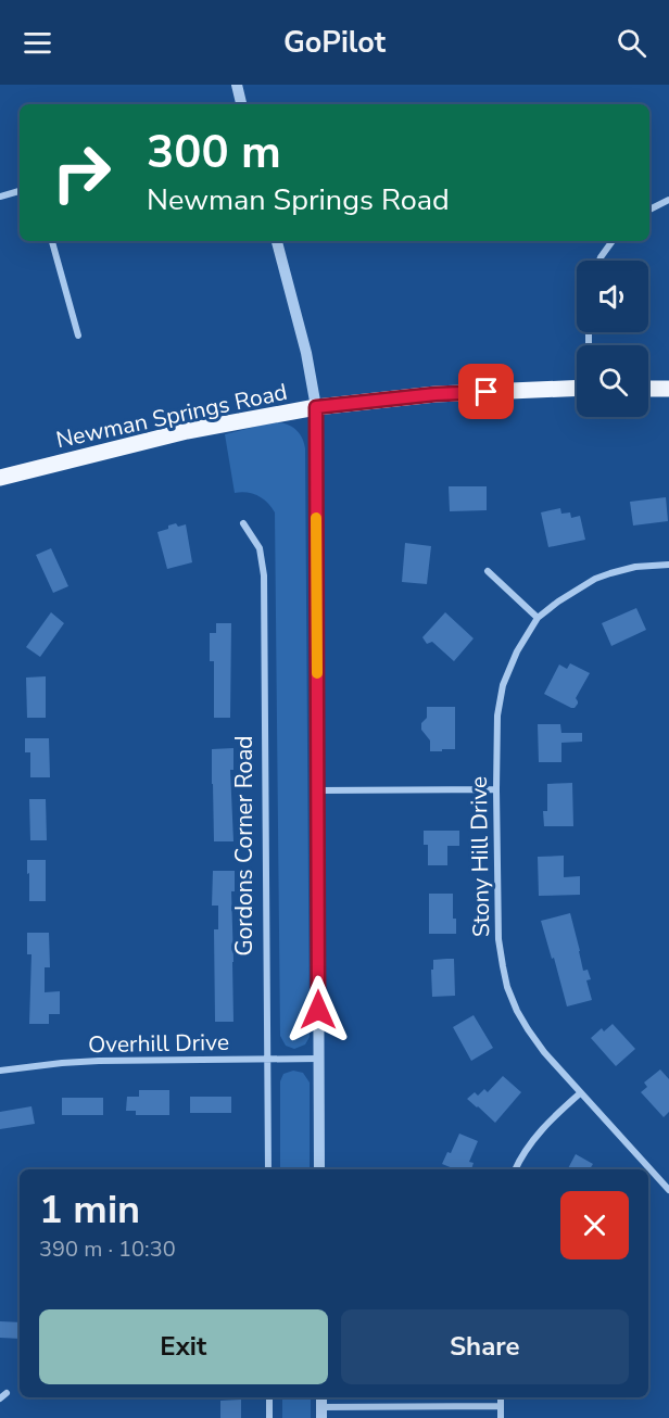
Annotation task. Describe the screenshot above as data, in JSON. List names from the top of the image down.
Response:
{
  "streets": {
    "main road": ["Newman Springs Road"],
    "street": ["Gordons Corner Road", "Stony Hill Drive", "Overhill Drive"]
  },
  "crossings": [
    ["Gordons Corner Road", "Overhill Drive"]
  ],
  "page": {
    "header": "GoPilot",
    "turn": ["300 m", "Newman Springs Road"],
    "heading": ["1 min", "390 m · 10:30"],
    "buttons": ["Exit", "Share"]
  }
}
